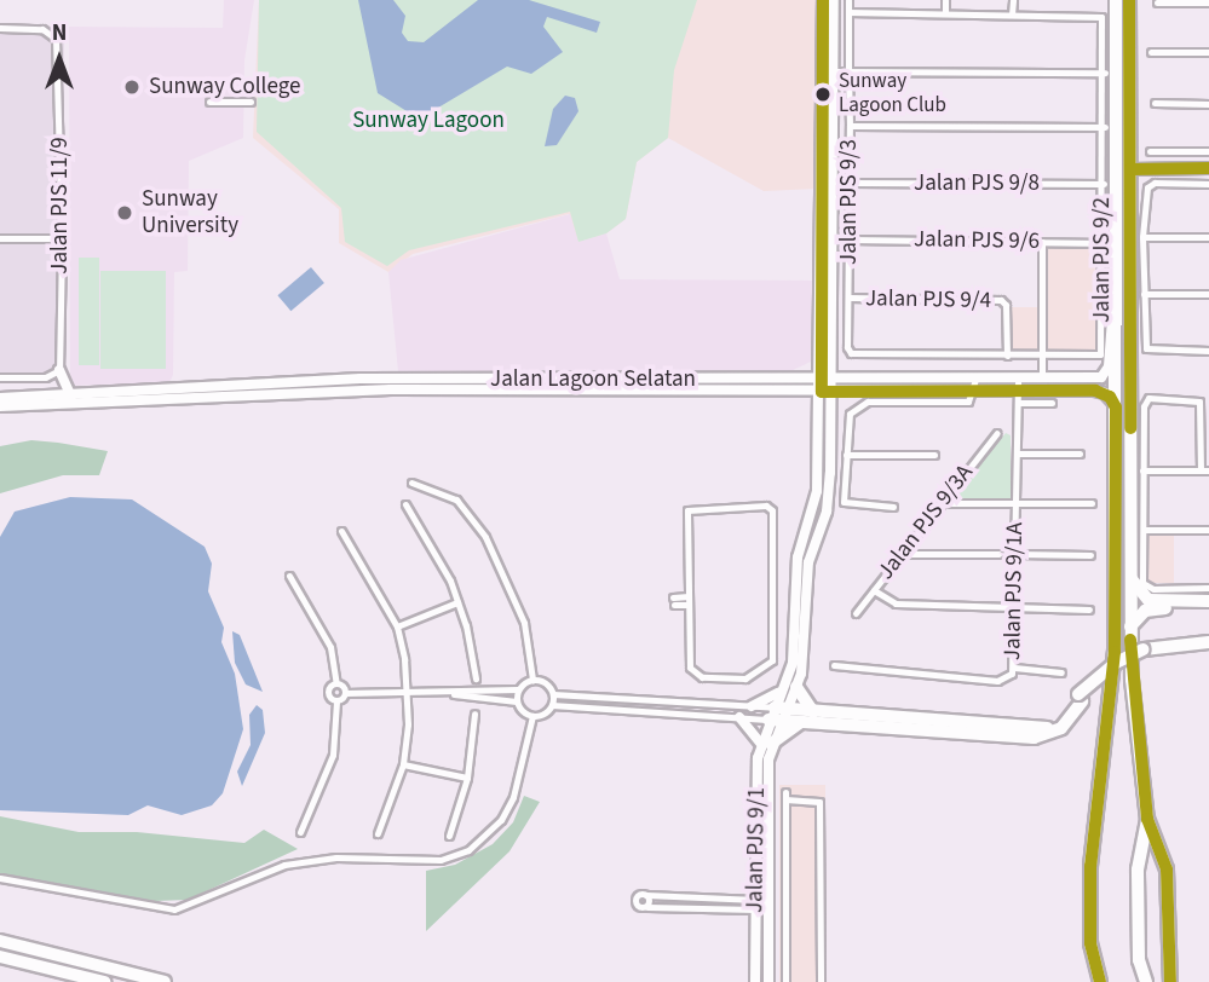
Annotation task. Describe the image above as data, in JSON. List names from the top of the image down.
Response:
{
  "streets": {
    "main road": ["Jalan Lagoon Selatan", "Jalan PJS 9/1"],
    "street": [
      "Jalan PJS 9/8",
      "Jalan PJS 9/3",
      "Jalan PJS 11/9",
      "Jalan PJS 9/6",
      "Jalan PJS 9/2",
      "Jalan PJS 9/4",
      "Jalan PJS 9/3A",
      "Jalan PJS 9/1A"
    ]
  },
  "crossings": [
    ["Jalan PJS 9/8", "Jalan PJS 9/3"],
    ["Jalan PJS 9/8", "Jalan PJS 9/2"],
    ["Jalan PJS 9/3", "Jalan PJS 9/6"],
    ["Jalan PJS 9/3", "Jalan PJS 9/2"],
    ["Jalan PJS 9/3", "Jalan PJS 9/4"],
    ["Jalan PJS 9/6", "Jalan PJS 9/2"],
    ["Jalan PJS 9/2", "Jalan PJS 9/4"],
    ["Jalan Lagoon Selatan", "Jalan PJS 9/1A"]
  ],
  "parks": ["Sunway Lagoon"],
  "places": ["Sunway College", "Sunway Lagoon Club", "Sunway University"],
  "north": "top"
}
